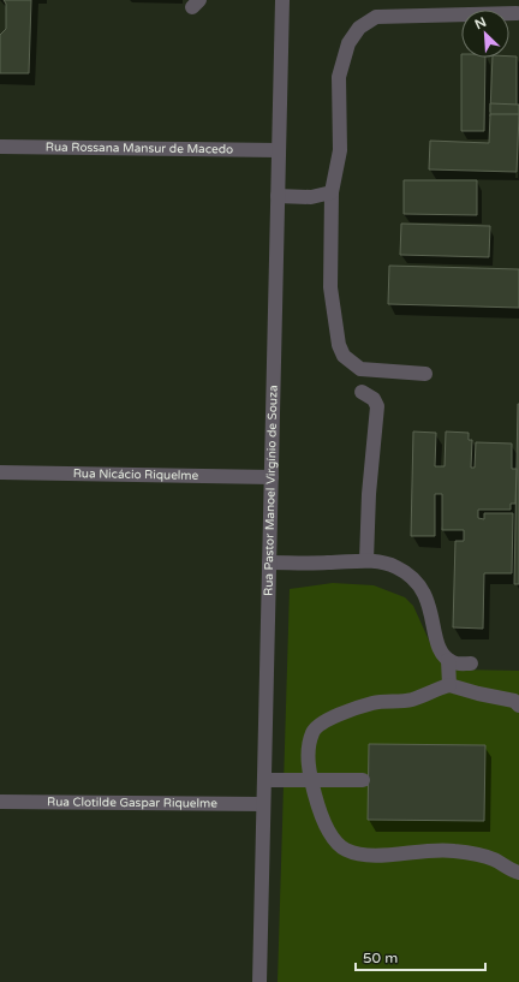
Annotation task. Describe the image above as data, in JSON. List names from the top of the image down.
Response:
{
  "streets": {
    "street": [
      "Rua Rossana Mansur de Macedo",
      "Rua Nicácio Riquelme",
      "Rua Pastor Manoel Virgínio de Souza",
      "Rua Clotilde Gaspar Riquelme"
    ]
  },
  "crossings": [
    ["Rua Rossana Mansur de Macedo", "Rua Pastor Manoel Virgínio de Souza"],
    ["Rua Nicácio Riquelme", "Rua Pastor Manoel Virgínio de Souza"],
    ["Rua Pastor Manoel Virgínio de Souza", "Rua Clotilde Gaspar Riquelme"]
  ],
  "scale_bar": "50 m",
  "north": "top left"
}
